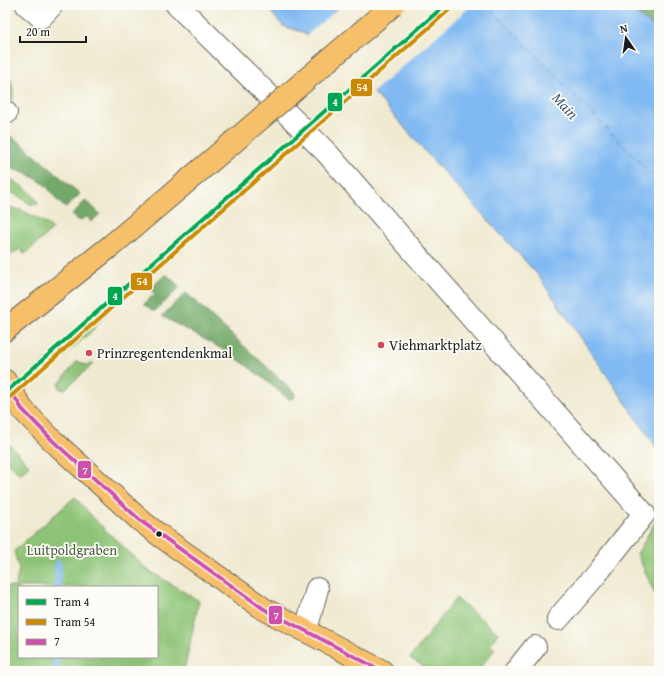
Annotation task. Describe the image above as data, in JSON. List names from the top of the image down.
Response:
{
  "water": ["Main"],
  "parks": ["Luitpoldgraben"],
  "places": ["Viehmarktplatz", "Prinzregentendenkmal"],
  "lines": ["tram line 4", "tram line 54", "transit line 7"],
  "legend": ["Tram 4", "Tram 54", "7"],
  "scale_bar": "20 m",
  "north": "top"
}
